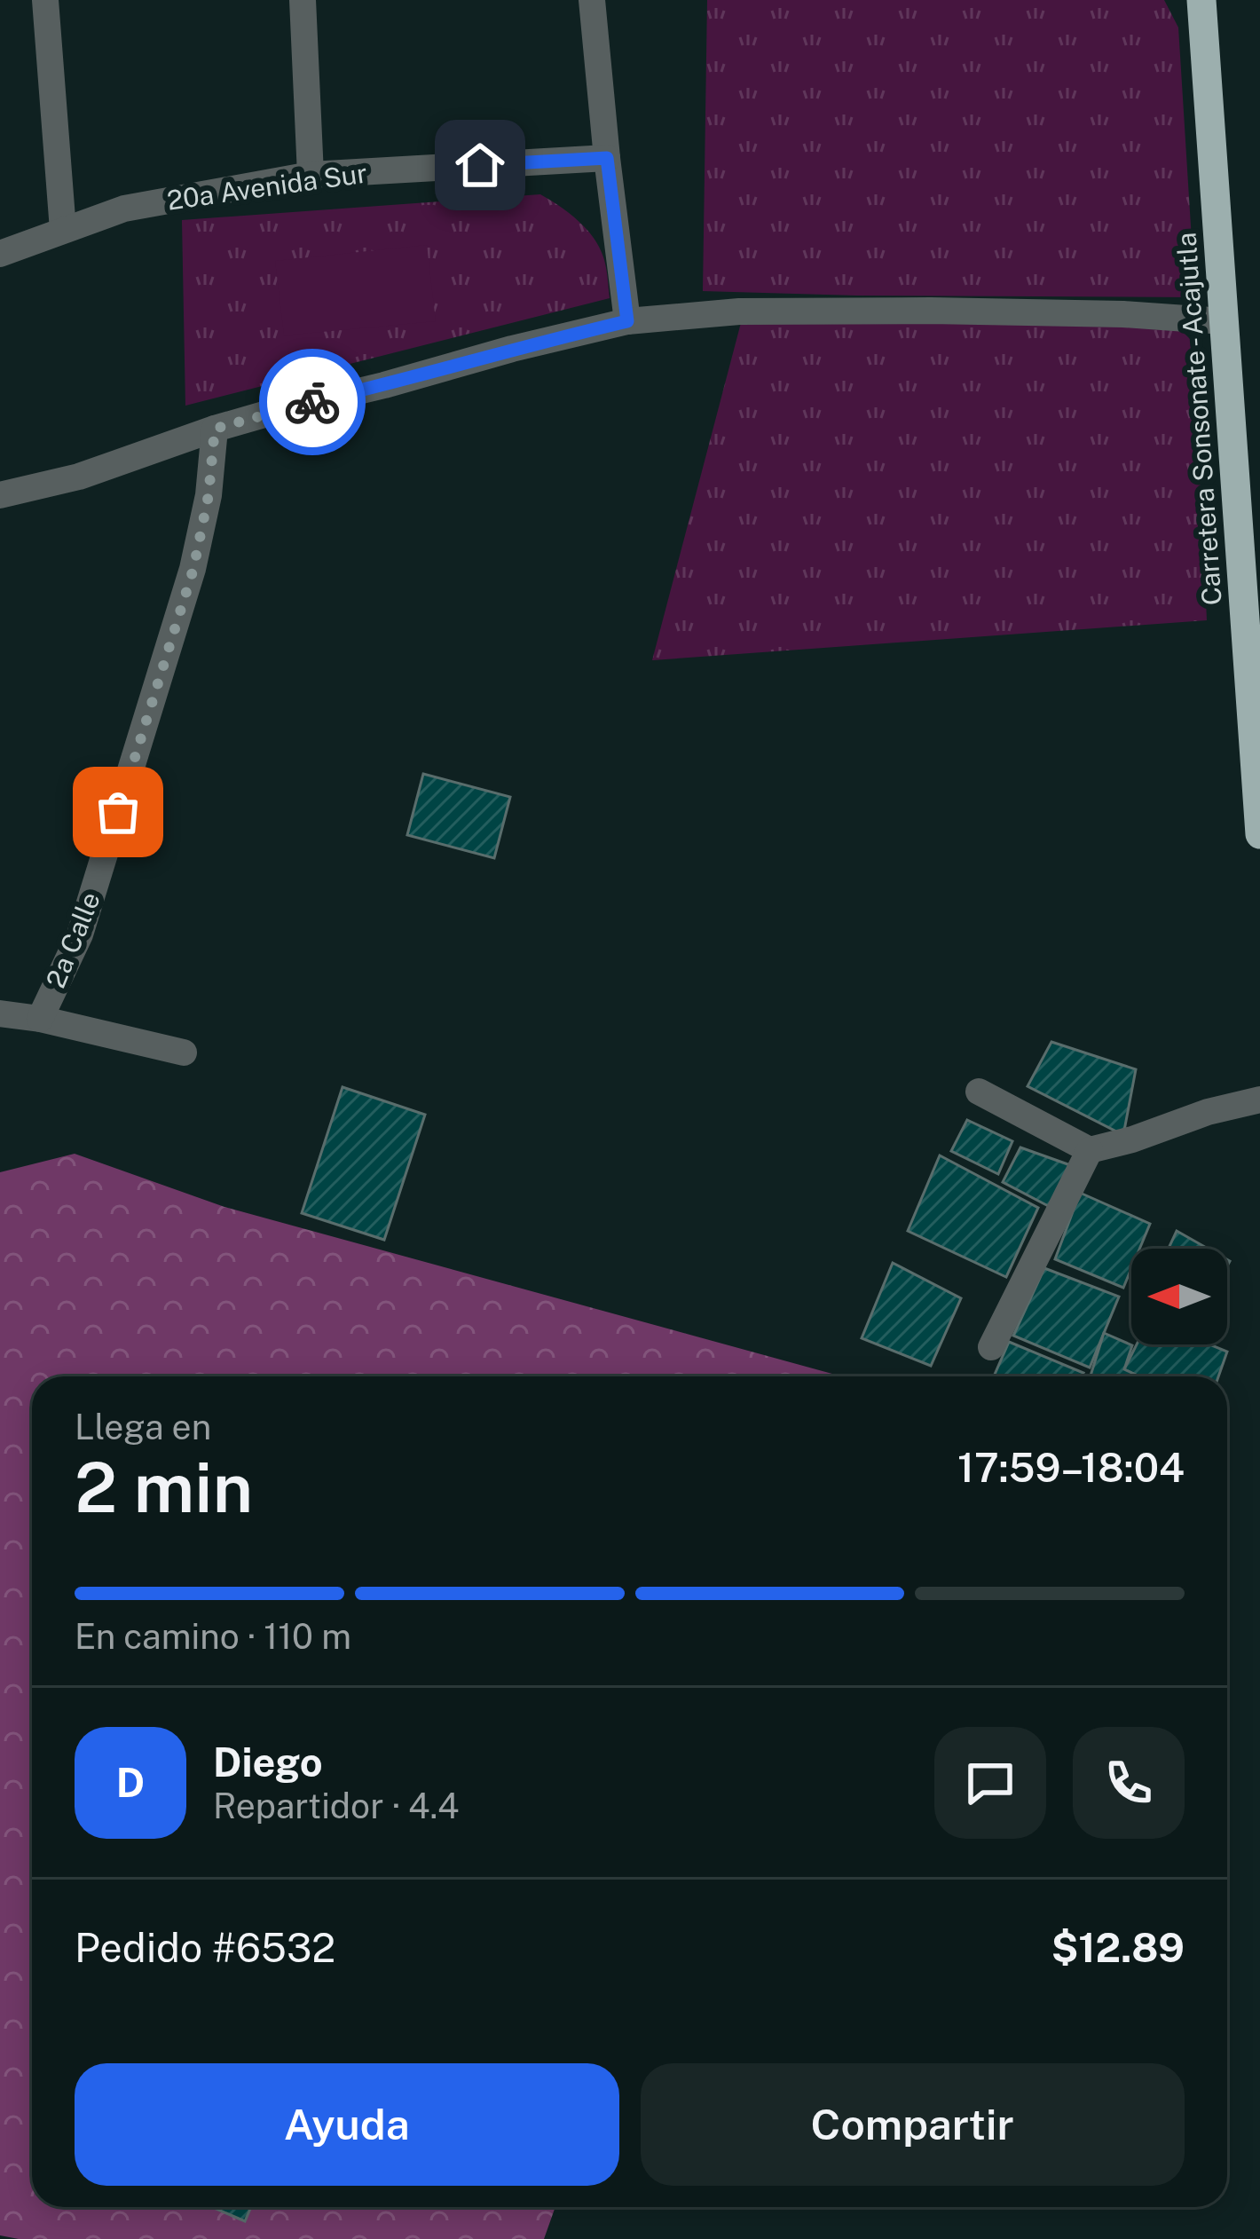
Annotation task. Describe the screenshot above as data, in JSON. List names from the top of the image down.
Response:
{
  "streets": {
    "highway": ["Carretera Sonsonate - Acajutla"],
    "street": ["20a Avenida Sur", "2a Calle"]
  },
  "north": "left",
  "page": {
    "heading": ["2 min", "Llega en", "17:59–18:04"],
    "panel": [
      "Diego",
      "Repartidor · 4.4",
      "Pedido #6532",
      "$12.89"
    ],
    "bar": "En camino · 110 m",
    "round": "D",
    "buttons": ["Ayuda", "Compartir"]
  }
}
